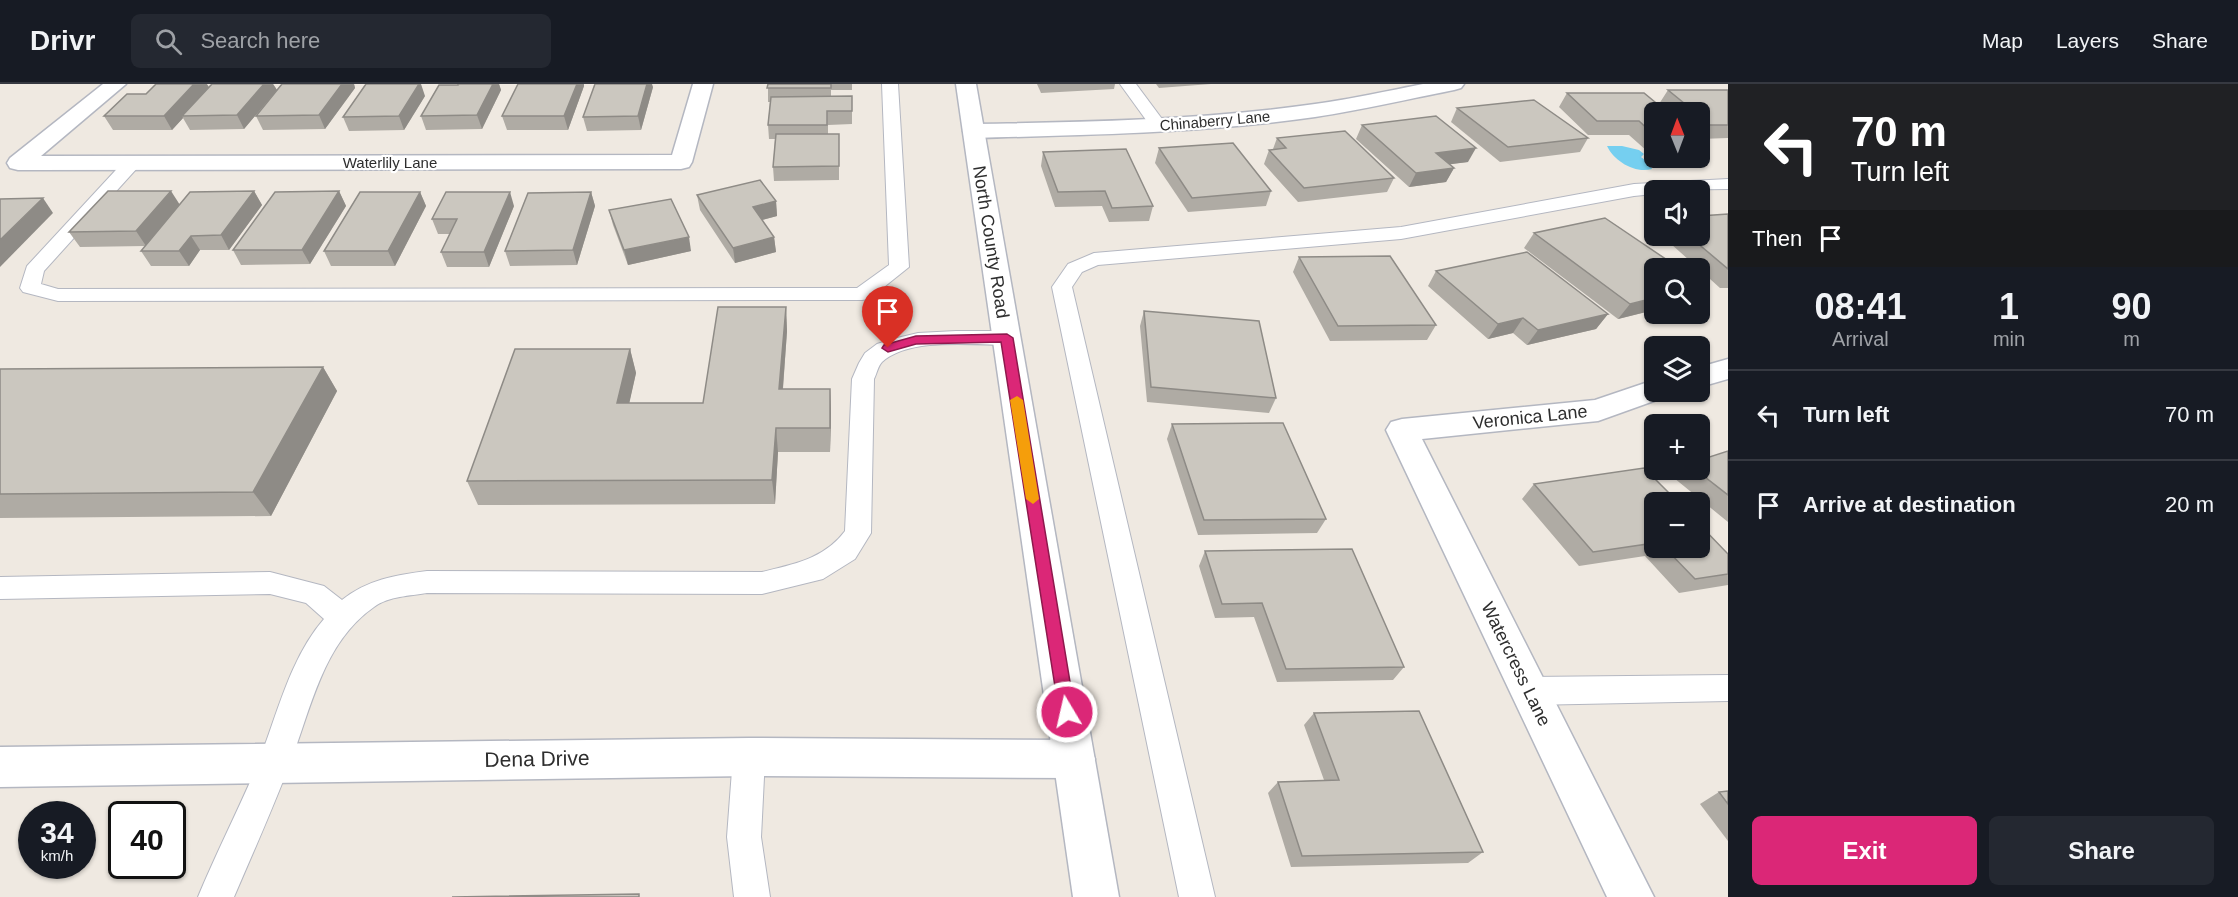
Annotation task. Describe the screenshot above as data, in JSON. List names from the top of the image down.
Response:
{
  "streets": {
    "street": [
      "Chinaberry Lane",
      "Waterlily Lane",
      "North County Road",
      "Veronica Lane",
      "Watercress Lane",
      "Dena Drive"
    ]
  },
  "crossings": [
    ["Chinaberry Lane", "North County Road"],
    ["North County Road", "Dena Drive"],
    ["Veronica Lane", "Watercress Lane"]
  ],
  "north": "top",
  "page": {
    "header": "Drivr",
    "search": "Search here",
    "nav": ["Map", "Layers", "Share"],
    "turn": ["70 m", "Turn left"],
    "map_buttons": ["+", "−"],
    "then": "Then",
    "eta": [
      "08:41",
      "Arrival",
      "1",
      "min",
      "90",
      "m"
    ],
    "list": [
      {
        "name": "Turn left",
        "value": "70 m"
      },
      {
        "name": "Arrive at destination",
        "value": "20 m"
      }
    ],
    "speed": "34 km/h",
    "limit": "40",
    "buttons": ["Exit", "Share"]
  }
}
